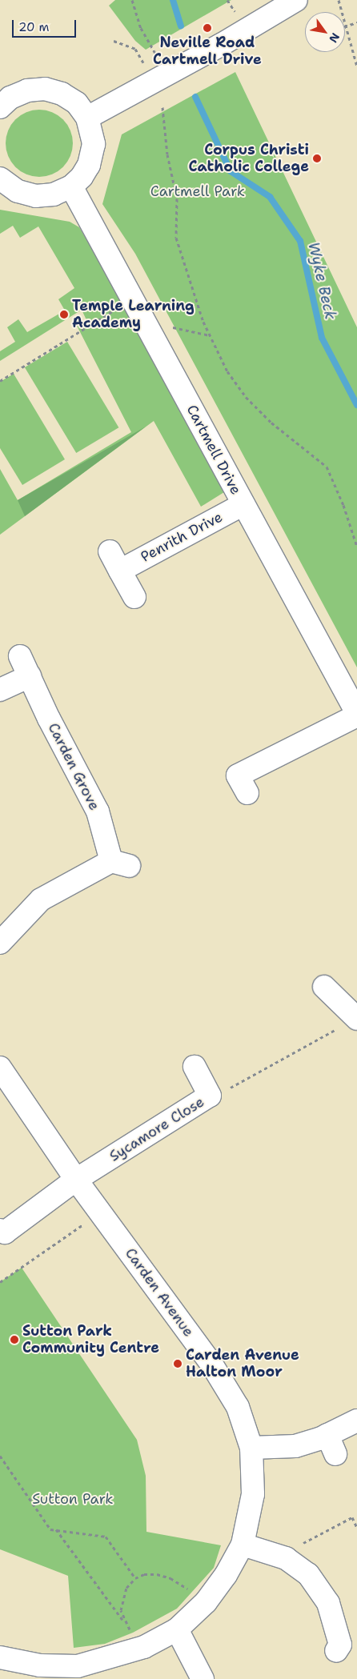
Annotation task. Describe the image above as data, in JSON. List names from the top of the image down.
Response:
{
  "streets": {
    "street": [
      "Cartmell Drive",
      "Penrith Drive",
      "Carden Grove",
      "Sycamore Close",
      "Carden Avenue"
    ]
  },
  "crossings": [
    ["Cartmell Drive", "Penrith Drive"],
    ["Sycamore Close", "Carden Avenue"]
  ],
  "water": ["Wyke Beck"],
  "parks": ["Cartmell Park", "Sutton Park"],
  "places": [
    "Neville Road Cartmell Drive",
    "Corpus Christi Catholic College",
    "Temple Learning Academy",
    "Sutton Park Community Centre",
    "Carden Avenue Halton Moor"
  ],
  "scale_bar": "20 m",
  "north": "bottom right"
}
